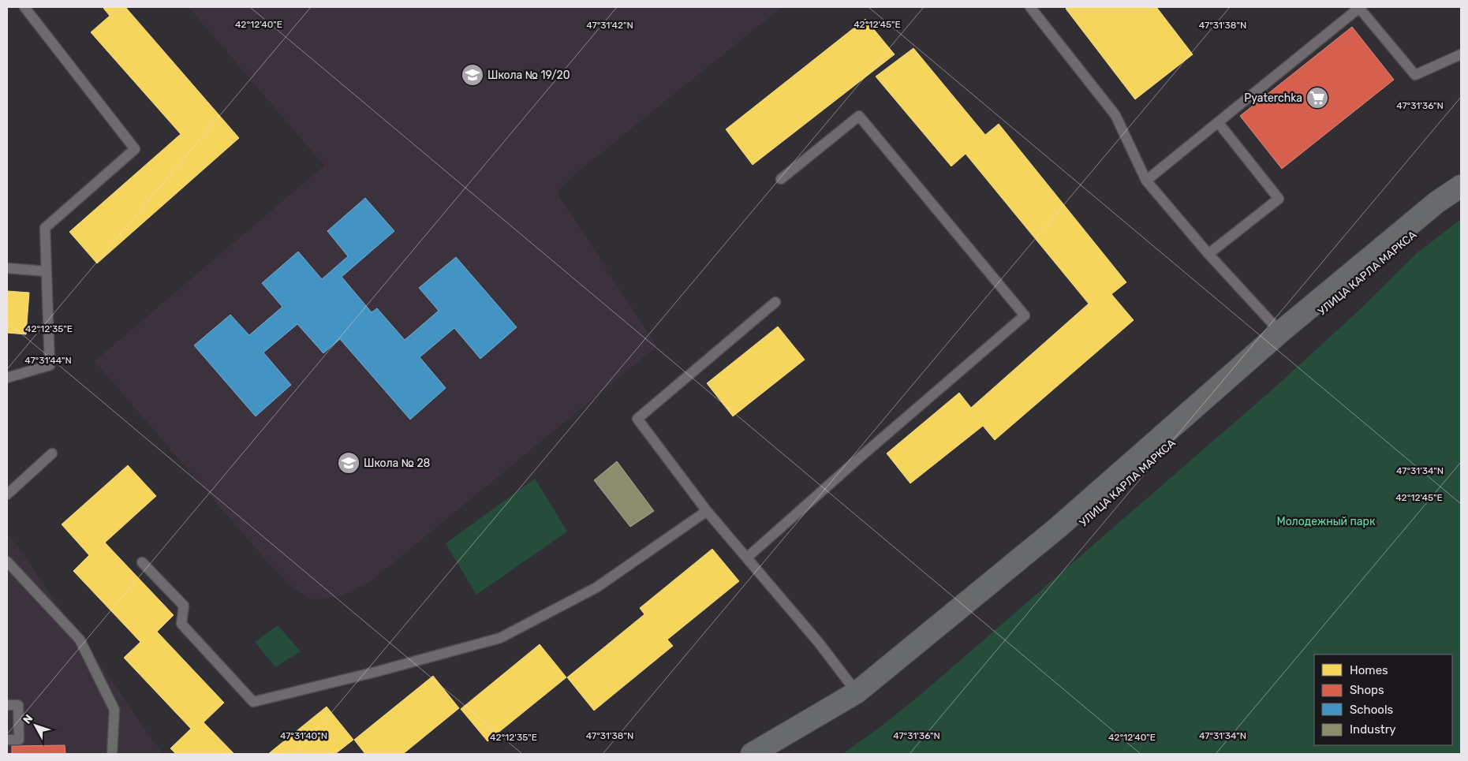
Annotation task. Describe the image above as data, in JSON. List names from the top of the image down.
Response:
{
  "streets": {
    "street": ["УЛИЦА КАРЛА МАРКСА"]
  },
  "parks": ["Молодежный парк"],
  "places": {
    "school or university": ["Школа № 19/20", "Школа № 28"],
    "supermarket": ["Pyaterchka"]
  },
  "legend": [
    "Homes",
    "Shops",
    "Schools",
    "Industry"
  ],
  "north": "top left",
  "coordinates": [
    "42°12'40\"E",
    "42°12'45\"E",
    "47°31'42\"N",
    "47°31'38\"N",
    "47°31'36\"N",
    "42°12'35\"E",
    "47°31'44\"N",
    "47°31'34\"N",
    "47°31'40\"N"
  ]
}
